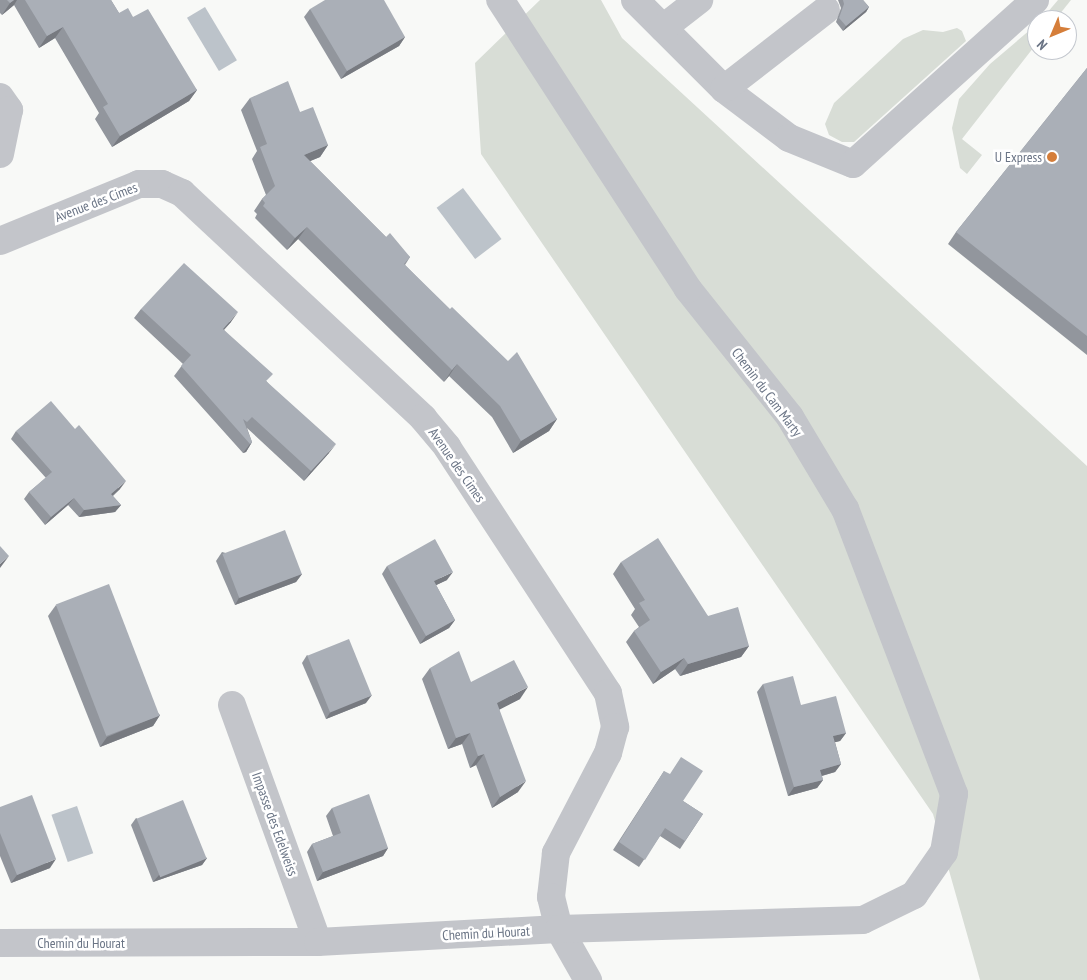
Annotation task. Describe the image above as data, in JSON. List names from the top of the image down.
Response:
{
  "streets": {
    "street": [
      "Avenue des Cimes",
      "Chemin du Cam Marty",
      "Impasse des Edelweiss",
      "Chemin du Hourat"
    ]
  },
  "crossings": [
    ["Avenue des Cimes", "Chemin du Hourat"],
    ["Chemin du Cam Marty", "Chemin du Hourat"],
    ["Impasse des Edelweiss", "Chemin du Hourat"]
  ],
  "places": ["U Express"],
  "north": "bottom left"
}
